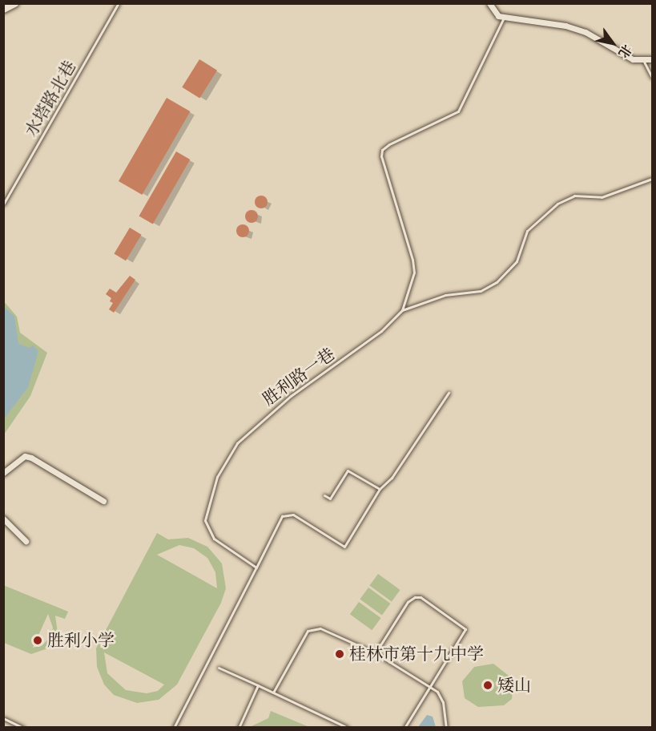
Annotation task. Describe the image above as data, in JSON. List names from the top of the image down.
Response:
{
  "streets": {
    "lane": ["水塔路北巷", "胜利路一巷"]
  },
  "places": ["胜利小学", "桂林市第十九中学", "矮山"],
  "north": "bottom right"
}
